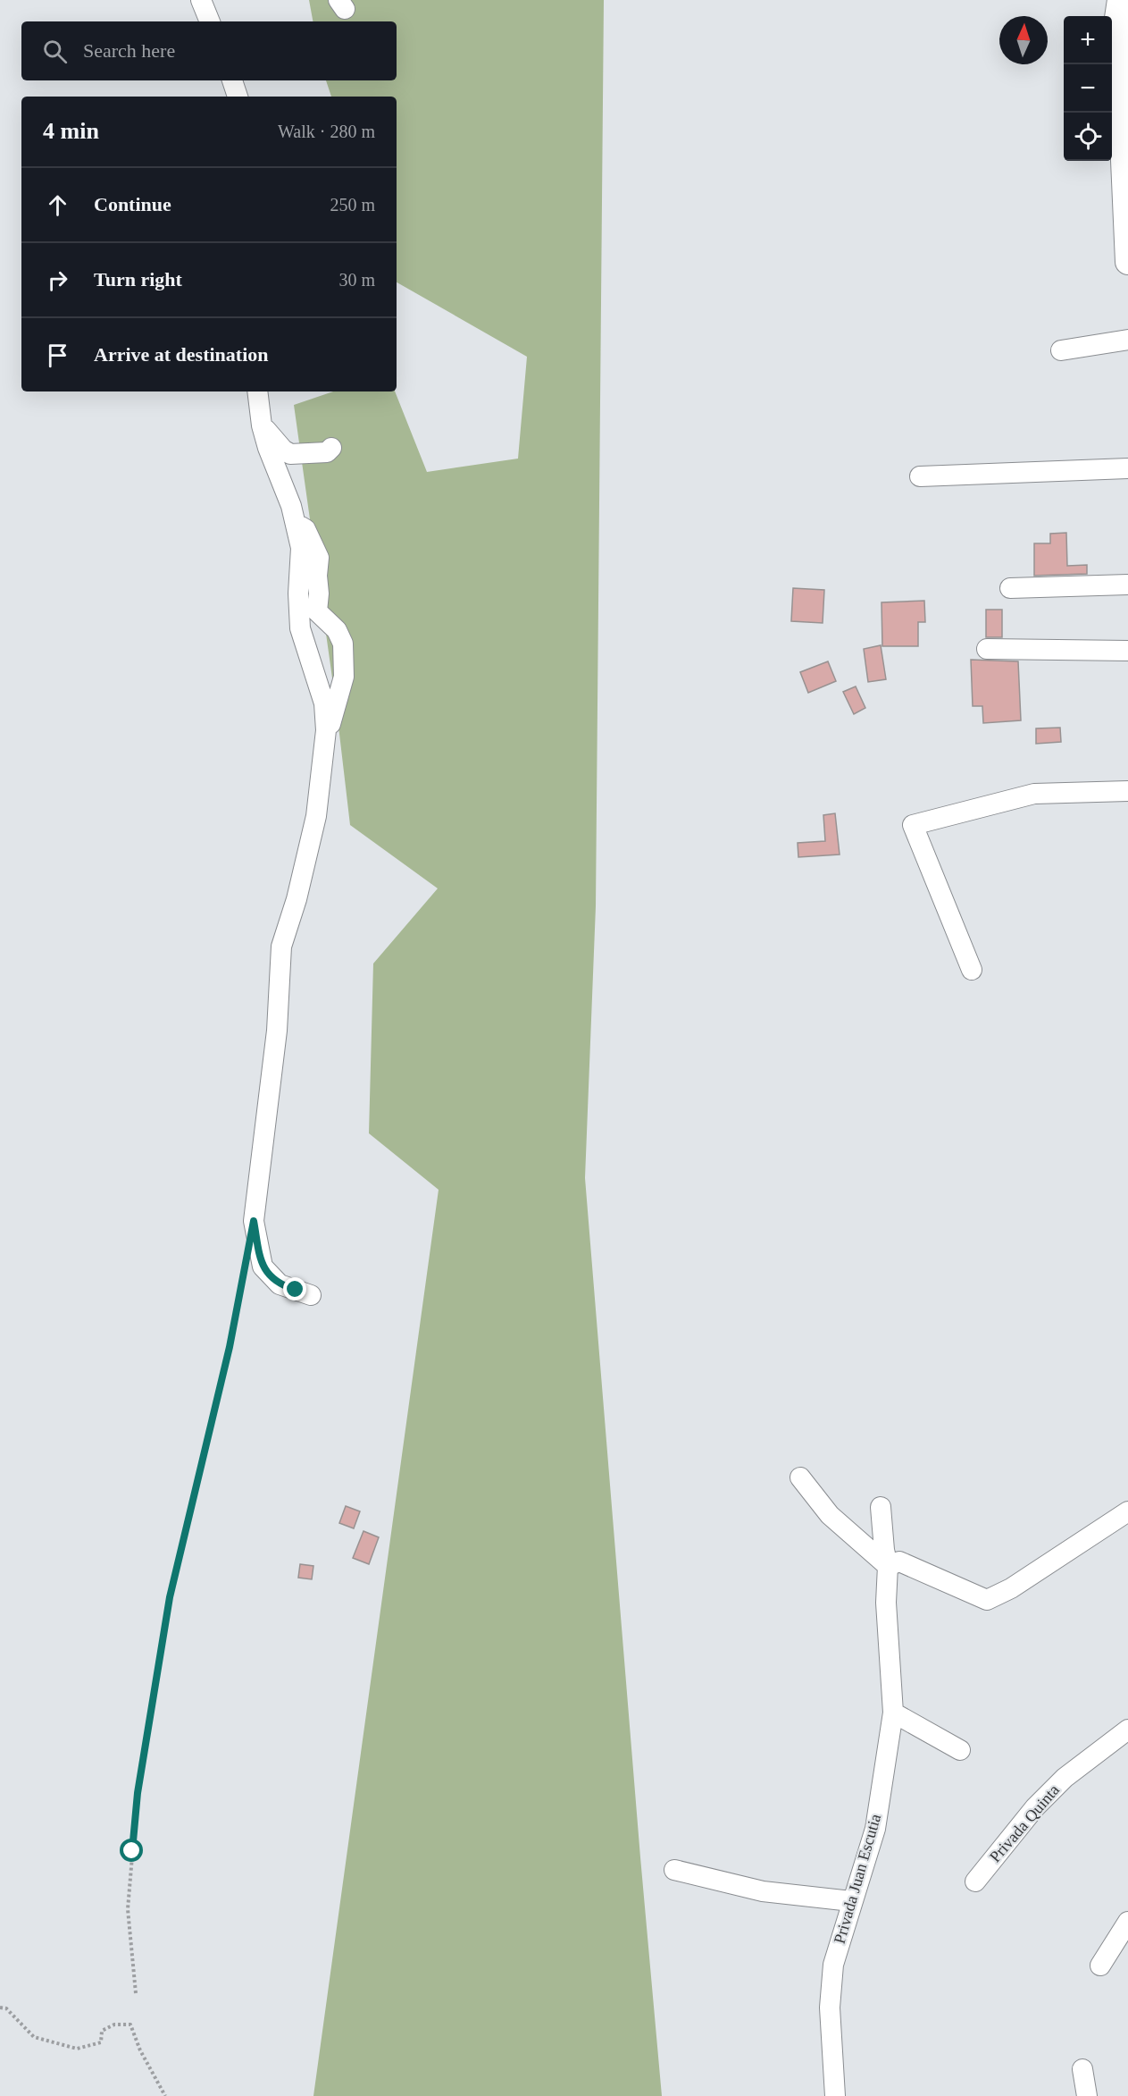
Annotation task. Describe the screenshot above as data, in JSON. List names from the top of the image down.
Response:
{
  "streets": {
    "street": ["Privada Quinta", "Privada Juan Escutia"]
  },
  "north": "top",
  "page": {
    "map_buttons": ["+", "−"],
    "search": "Search here",
    "heading": ["4 min", "Walk · 280 m"],
    "list": [
      ["Continue", "250 m"],
      ["Turn right", "30 m"],
      "Arrive at destination"
    ]
  }
}
